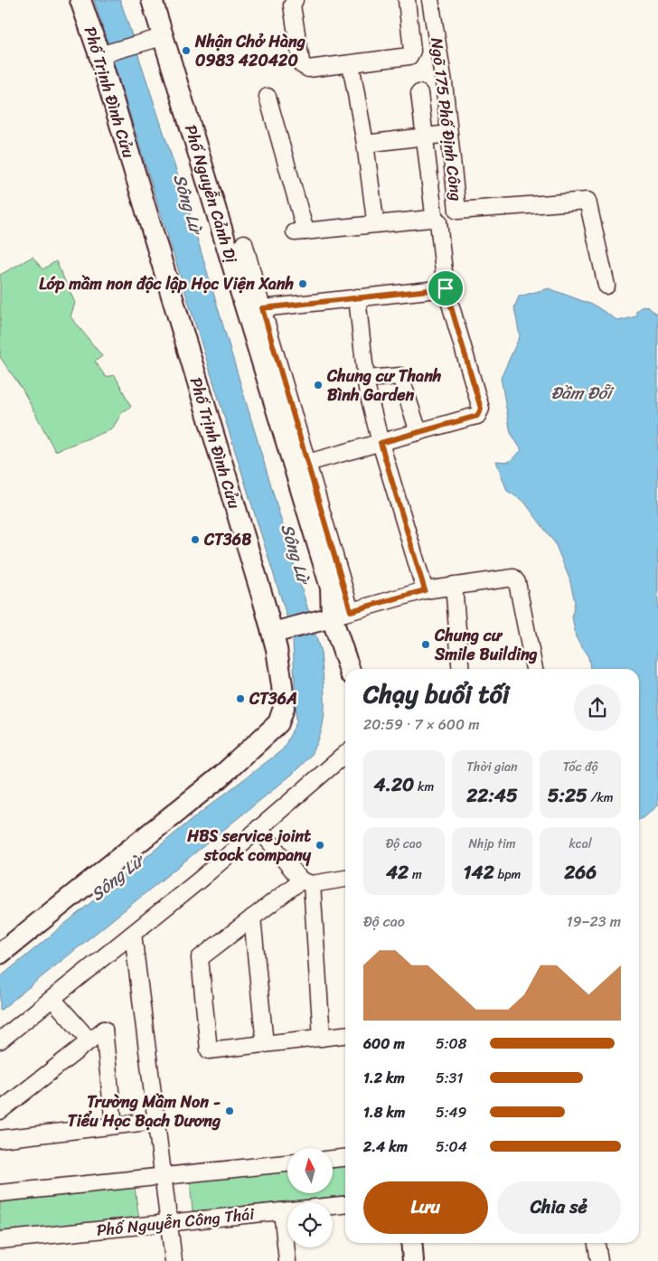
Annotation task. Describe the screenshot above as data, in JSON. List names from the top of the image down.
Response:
{
  "streets": {
    "main road": ["Phố Trịnh Đình Cửu", "Phố Nguyễn Cảnh Dị"],
    "street": ["Ngõ 175 Phố Định Công", "Phố Nguyễn Công Thái"]
  },
  "water": ["Sông Lừ", "Đầm Đỗi"],
  "places": [
    "Nhận Chở Hàng 0983 420420",
    "Lớp mầm non độc lập Học Viện Xanh",
    "Chung cư Thanh Bình Garden",
    "CT36B",
    "Chung cư Smile Building",
    "CT36A",
    "HBS service joint stock company",
    "Trường Mầm Non - Tiểu Học Bạch Dương"
  ],
  "north": "top",
  "page": {
    "heading": ["Chạy buổi tối", "20:59 · 7 × 600 m"],
    "stats": [
      ["4.20 km"],
      ["Thời gian", "22:45"],
      ["Tốc độ", "5:25 /km"],
      ["Độ cao", "42 m"],
      ["Nhịp tim", "142 bpm"],
      ["kcal", "266"]
    ],
    "chart": ["Độ cao", "19–23 m"],
    "list": [
      {
        "name": "600 m",
        "note": "5:08"
      },
      {
        "name": "1.2 km",
        "note": "5:31"
      },
      {
        "name": "1.8 km",
        "note": "5:49"
      },
      {
        "name": "2.4 km",
        "note": "5:04"
      }
    ],
    "buttons": ["Lưu", "Chia sẻ"]
  }
}
